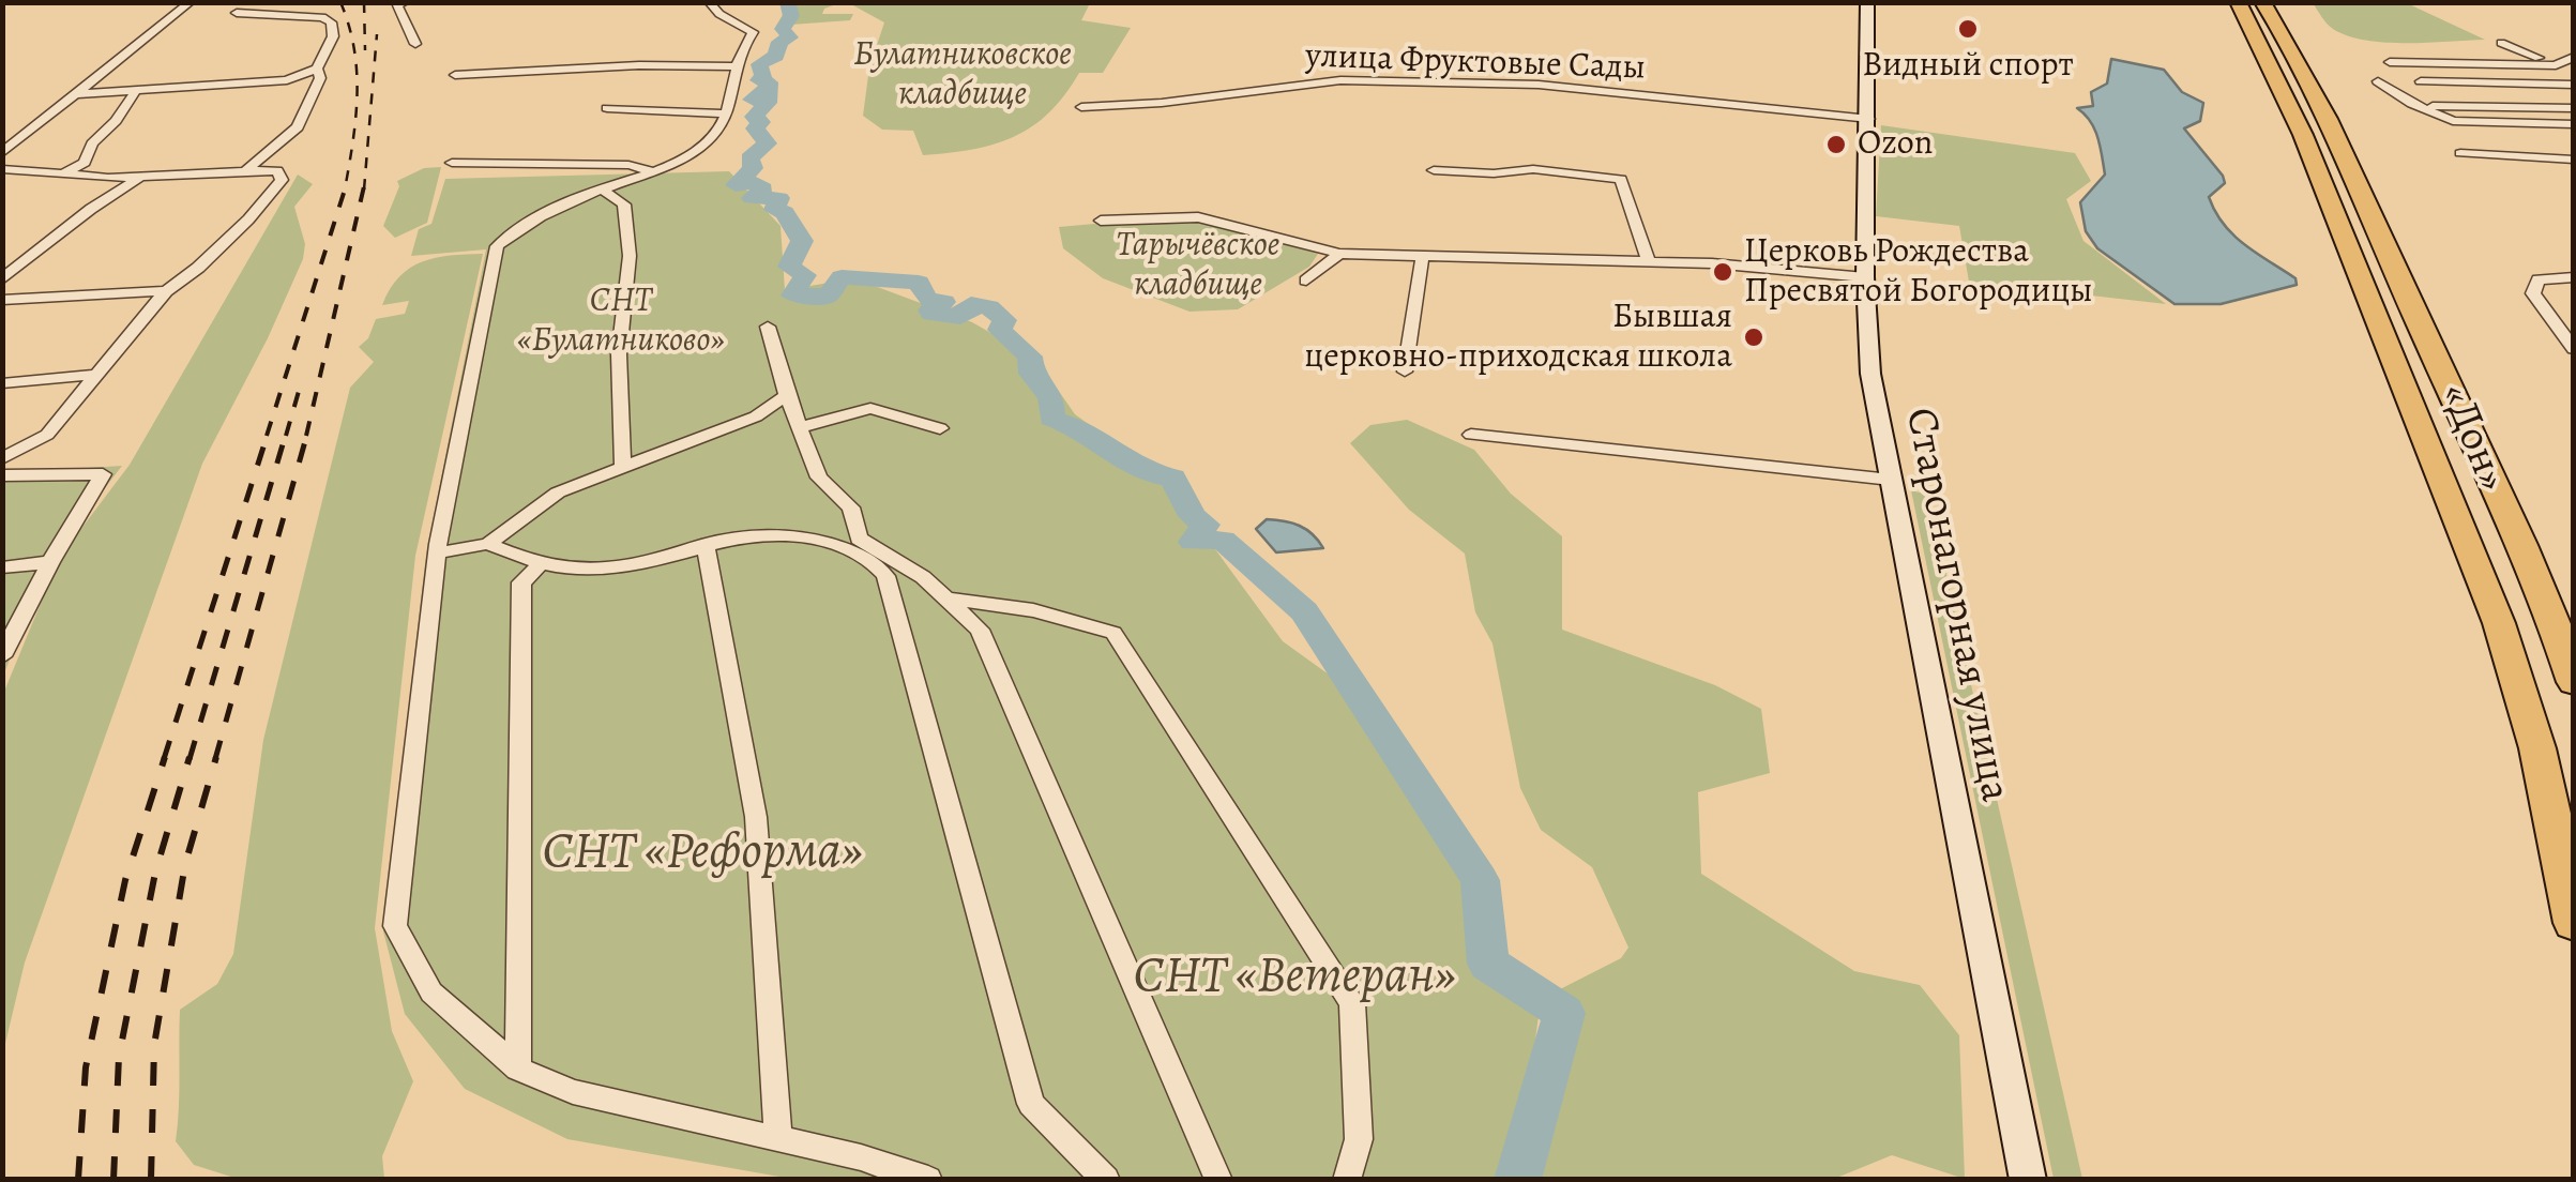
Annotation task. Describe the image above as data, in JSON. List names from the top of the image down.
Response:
{
  "streets": {
    "highway": ["«Дон»"],
    "main road": ["Старонагорная улица"],
    "street": ["улица Фруктовые Сады"]
  },
  "crossings": [
    ["улица Фруктовые Сады", "Старонагорная улица"]
  ],
  "parks": [
    "Булатниковское кладбище",
    "Тарычёвское кладбище",
    "СНТ «Булатниково»",
    "СНТ «Реформа»",
    "СНТ «Ветеран»"
  ],
  "places": [
    "Видный спорт",
    "Ozon",
    "Церковь Рождества Пресвятой Богородицы",
    "Бывшая церковно-приходская школа"
  ]
}
